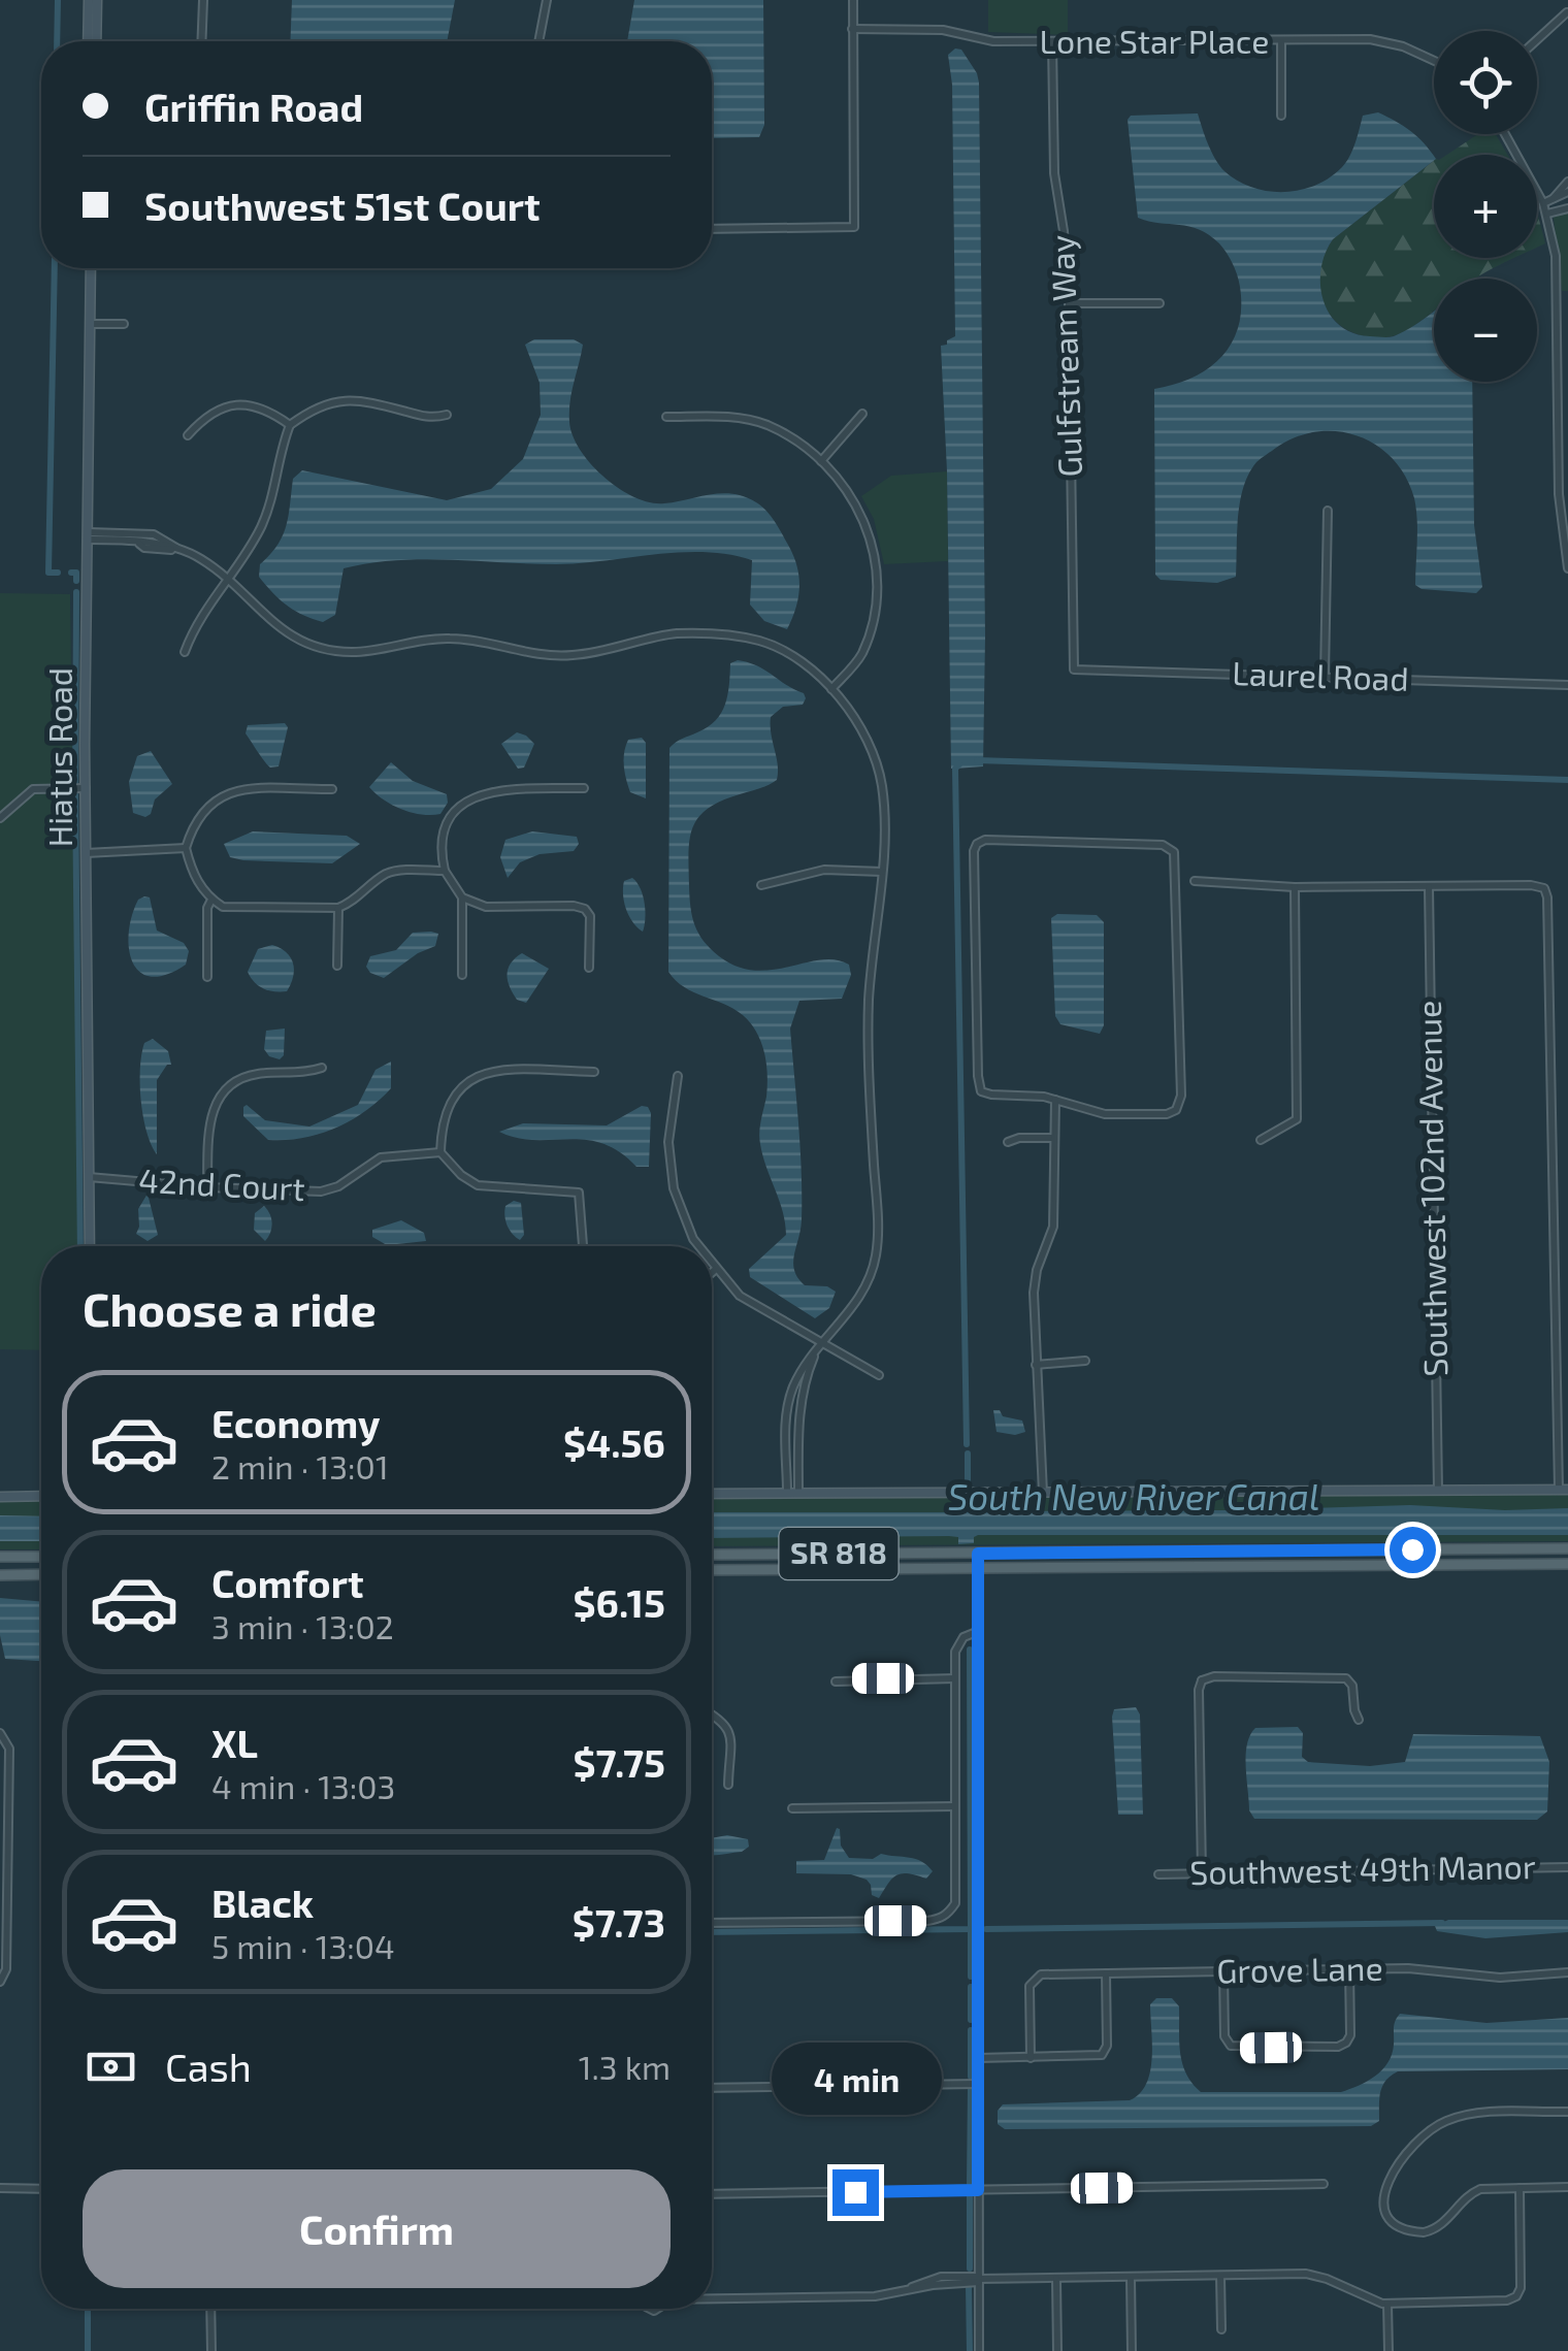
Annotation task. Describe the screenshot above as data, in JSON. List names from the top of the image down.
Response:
{
  "streets": {
    "main road": ["SR 818"],
    "street": [
      "Lone Star Place",
      "Gulfstream Way",
      "Laurel Road",
      "Hiatus Road",
      "42nd Court",
      "Southwest 102nd Avenue",
      "Southwest 49th Manor",
      "Grove Lane"
    ]
  },
  "crossings": [
    ["Lone Star Place", "Gulfstream Way"],
    ["Gulfstream Way", "Laurel Road"],
    ["Hiatus Road", "42nd Court"]
  ],
  "water": ["South New River Canal"],
  "page": {
    "map_buttons": ["+", "−"],
    "banner": ["Griffin Road", "Southwest 51st Court"],
    "heading": "Choose a ride",
    "list": [
      {
        "name": "Economy",
        "note": "2 min · 13:01",
        "value": "$4.56"
      },
      {
        "name": "Comfort",
        "note": "3 min · 13:02",
        "value": "$6.15"
      },
      {
        "name": "XL",
        "note": "4 min · 13:03",
        "value": "$7.75"
      },
      {
        "name": "Black",
        "note": "5 min · 13:04",
        "value": "$7.73"
      }
    ],
    "pay": ["Cash", "1.3 km"],
    "bubble": "4 min",
    "buttons": "Confirm"
  }
}
